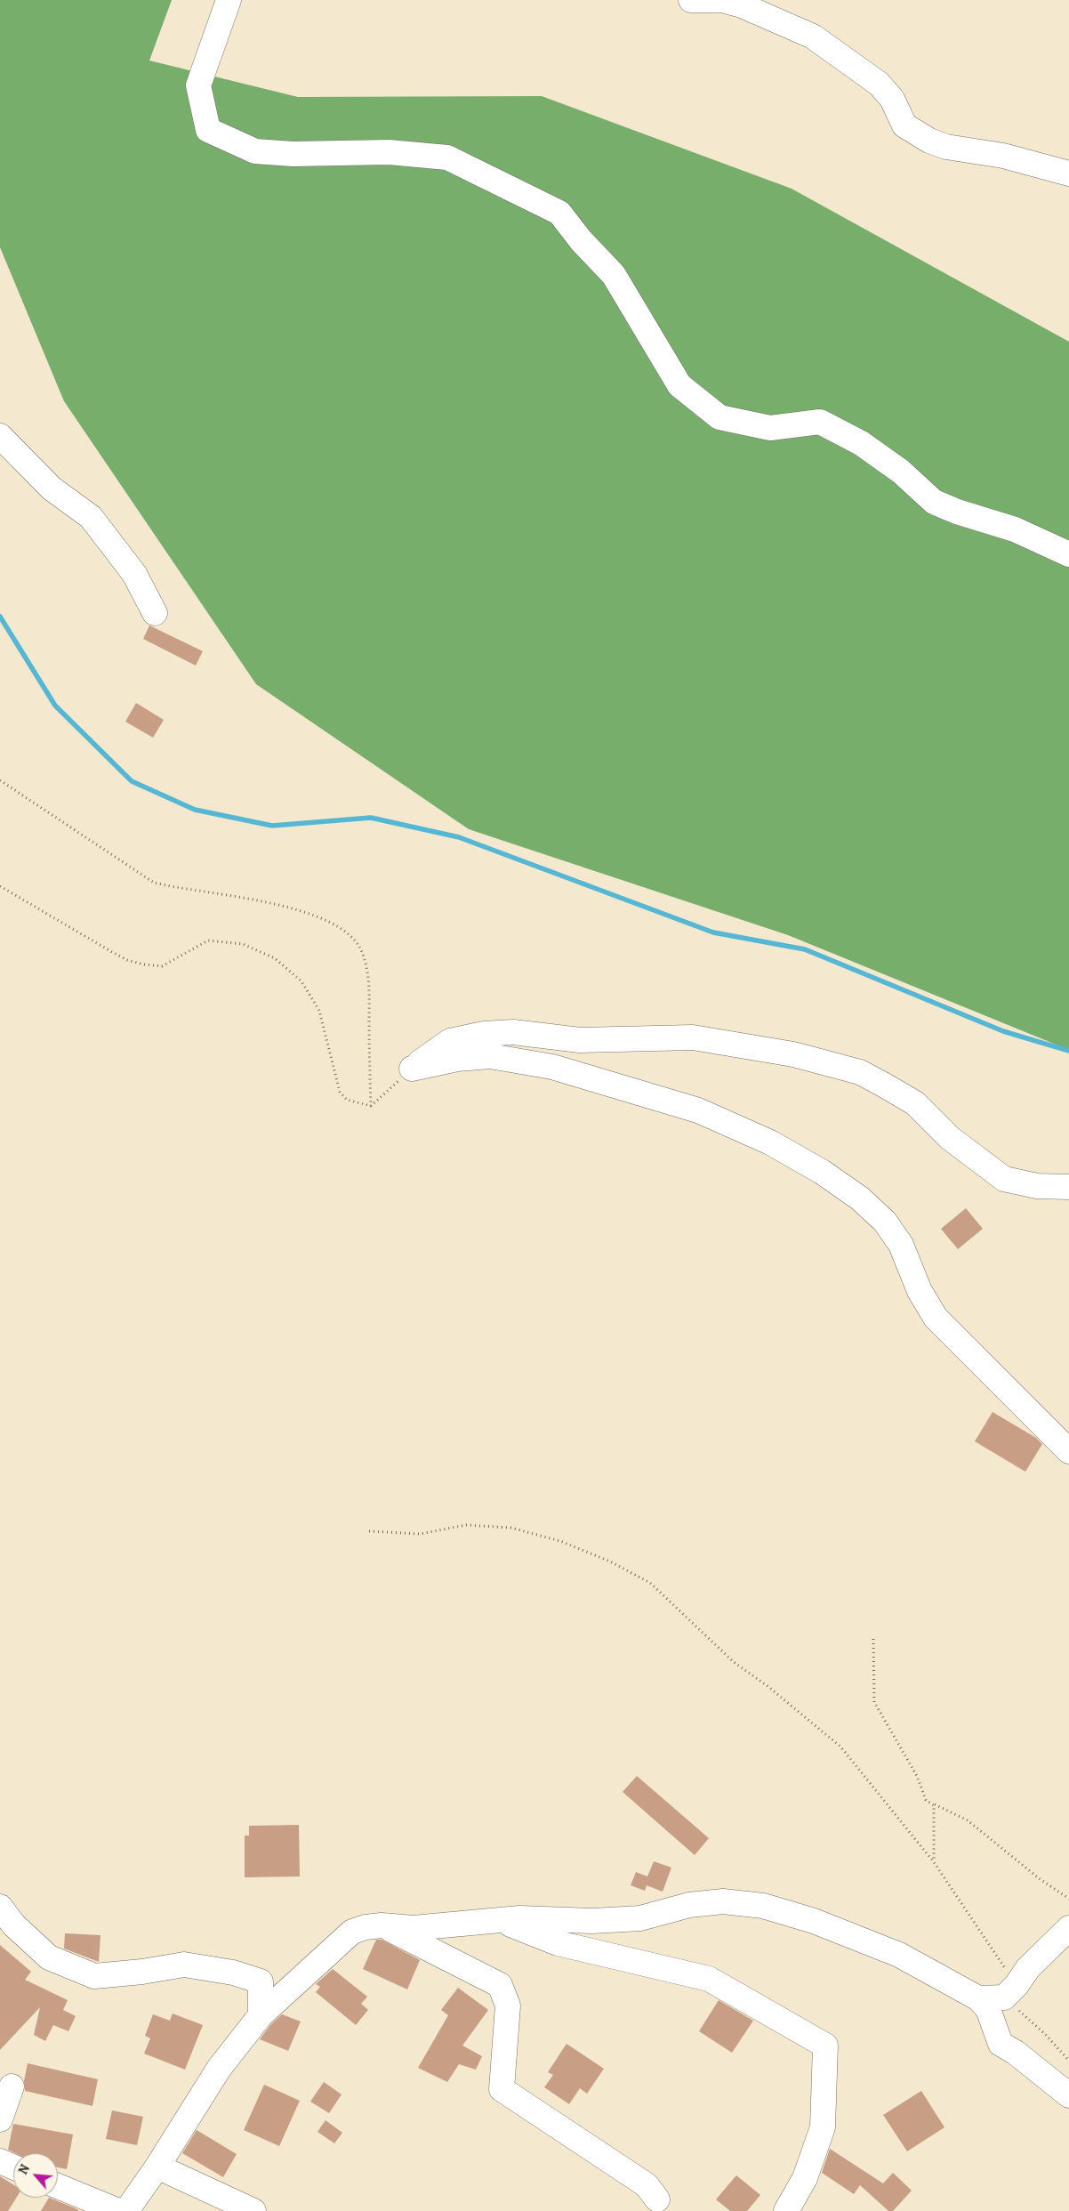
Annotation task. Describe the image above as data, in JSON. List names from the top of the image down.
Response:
{
  "north": "top left"
}
